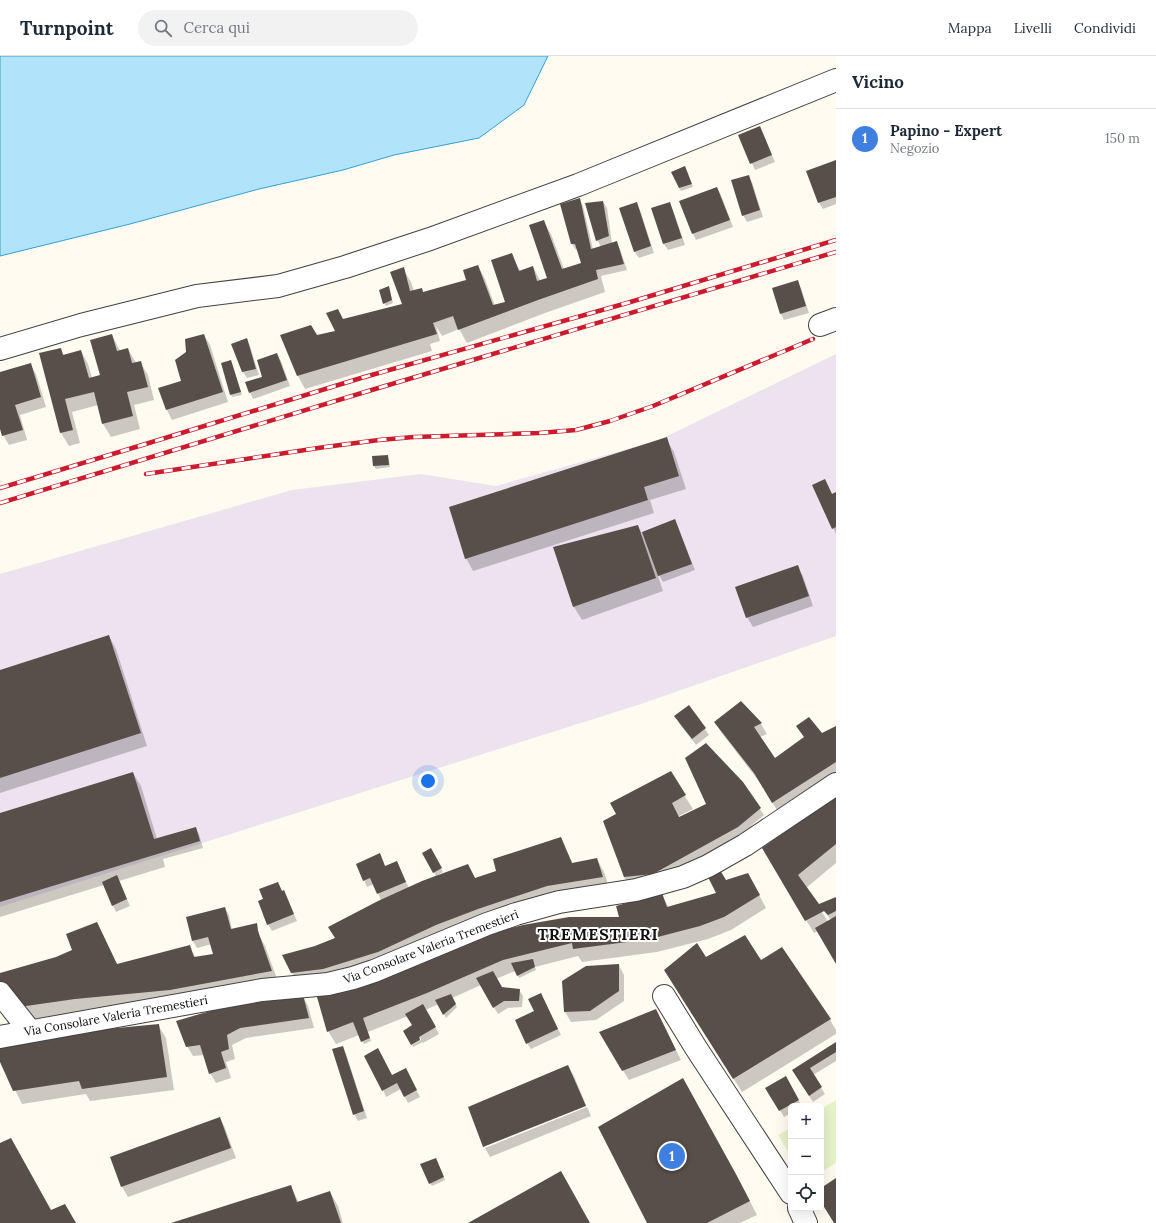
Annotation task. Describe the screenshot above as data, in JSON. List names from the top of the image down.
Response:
{
  "streets": {
    "street": ["Via Consolare Valeria Tremestieri"]
  },
  "districts": ["TREMESTIERI"],
  "page": {
    "header": "Turnpoint",
    "search": "Cerca qui",
    "nav": ["Mappa", "Livelli", "Condividi"],
    "heading": "Vicino",
    "list": [
      {
        "mark": "1",
        "name": "Papino - Expert",
        "note": "Negozio",
        "value": "150 m"
      }
    ],
    "map_buttons": ["+", "−"],
    "pins": "1"
  }
}
